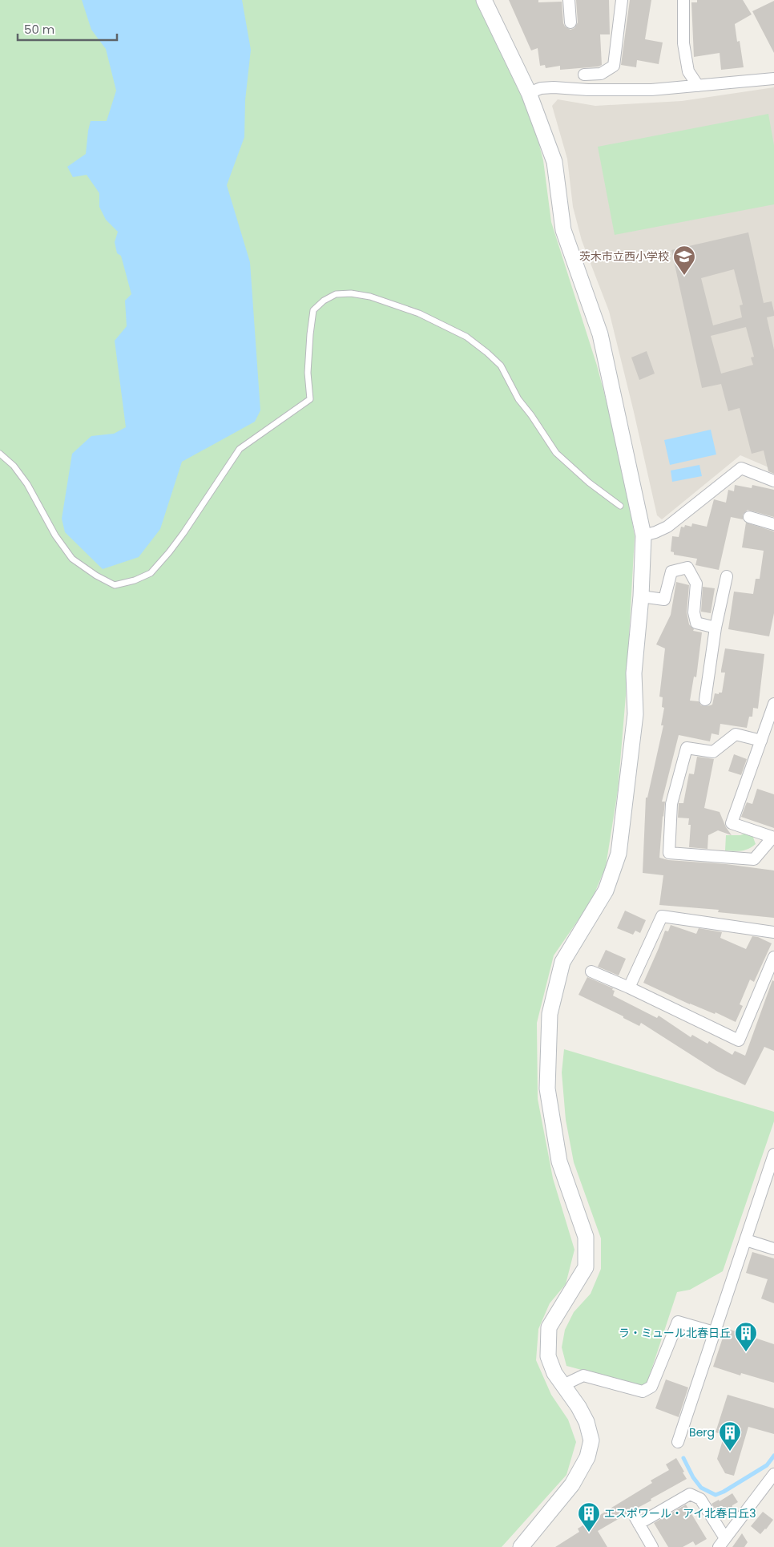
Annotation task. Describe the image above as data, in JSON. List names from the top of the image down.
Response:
{
  "places": {
    "school or university": ["茨木市立西小学校"],
    "building": ["ラ・ミュール北春日丘", "Berg", "エスポワール・アイ北春日丘3"]
  },
  "scale_bar": "50 m"
}
